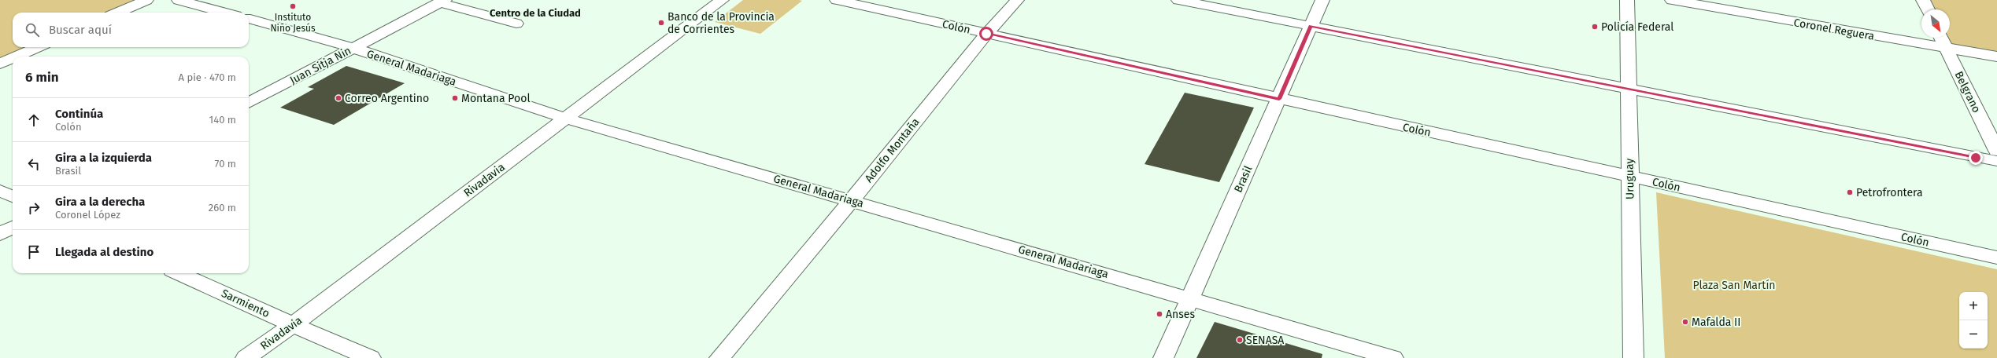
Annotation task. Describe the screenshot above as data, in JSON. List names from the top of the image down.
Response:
{
  "streets": {
    "street": [
      "Colón",
      "Coronel Reguera",
      "Juan Sitja Nin",
      "General Madariaga",
      "Belgrano",
      "Adolfo Montaña",
      "Brasil",
      "Uruguay",
      "Rivadavia",
      "Sarmiento"
    ]
  },
  "crossings": [
    ["Colón", "Adolfo Montaña"],
    ["Colón", "Brasil"],
    ["Colón", "Uruguay"],
    ["Coronel Reguera", "Belgrano"],
    ["Juan Sitja Nin", "General Madariaga"],
    ["General Madariaga", "Adolfo Montaña"],
    ["General Madariaga", "Brasil"],
    ["General Madariaga", "Rivadavia"],
    ["Rivadavia", "Sarmiento"]
  ],
  "districts": ["Centro de la Ciudad"],
  "parks": ["Plaza San Martín"],
  "places": [
    "Instituto Niño Jesús",
    "Banco de la Provincia de Corrientes",
    "Policía Federal",
    "Correo Argentino",
    "Montana Pool",
    "Petrofrontera",
    "Anses",
    "Mafalda II",
    "SENASA"
  ],
  "north": "bottom right",
  "page": {
    "search": "Buscar aquí",
    "heading": ["6 min", "A pie · 470 m"],
    "list": [
      ["Continúa", "Colón", "140 m"],
      ["Gira a la izquierda", "Brasil", "70 m"],
      ["Gira a la derecha", "Coronel López", "260 m"],
      "Llegada al destino"
    ],
    "map_buttons": ["+", "−"]
  }
}
